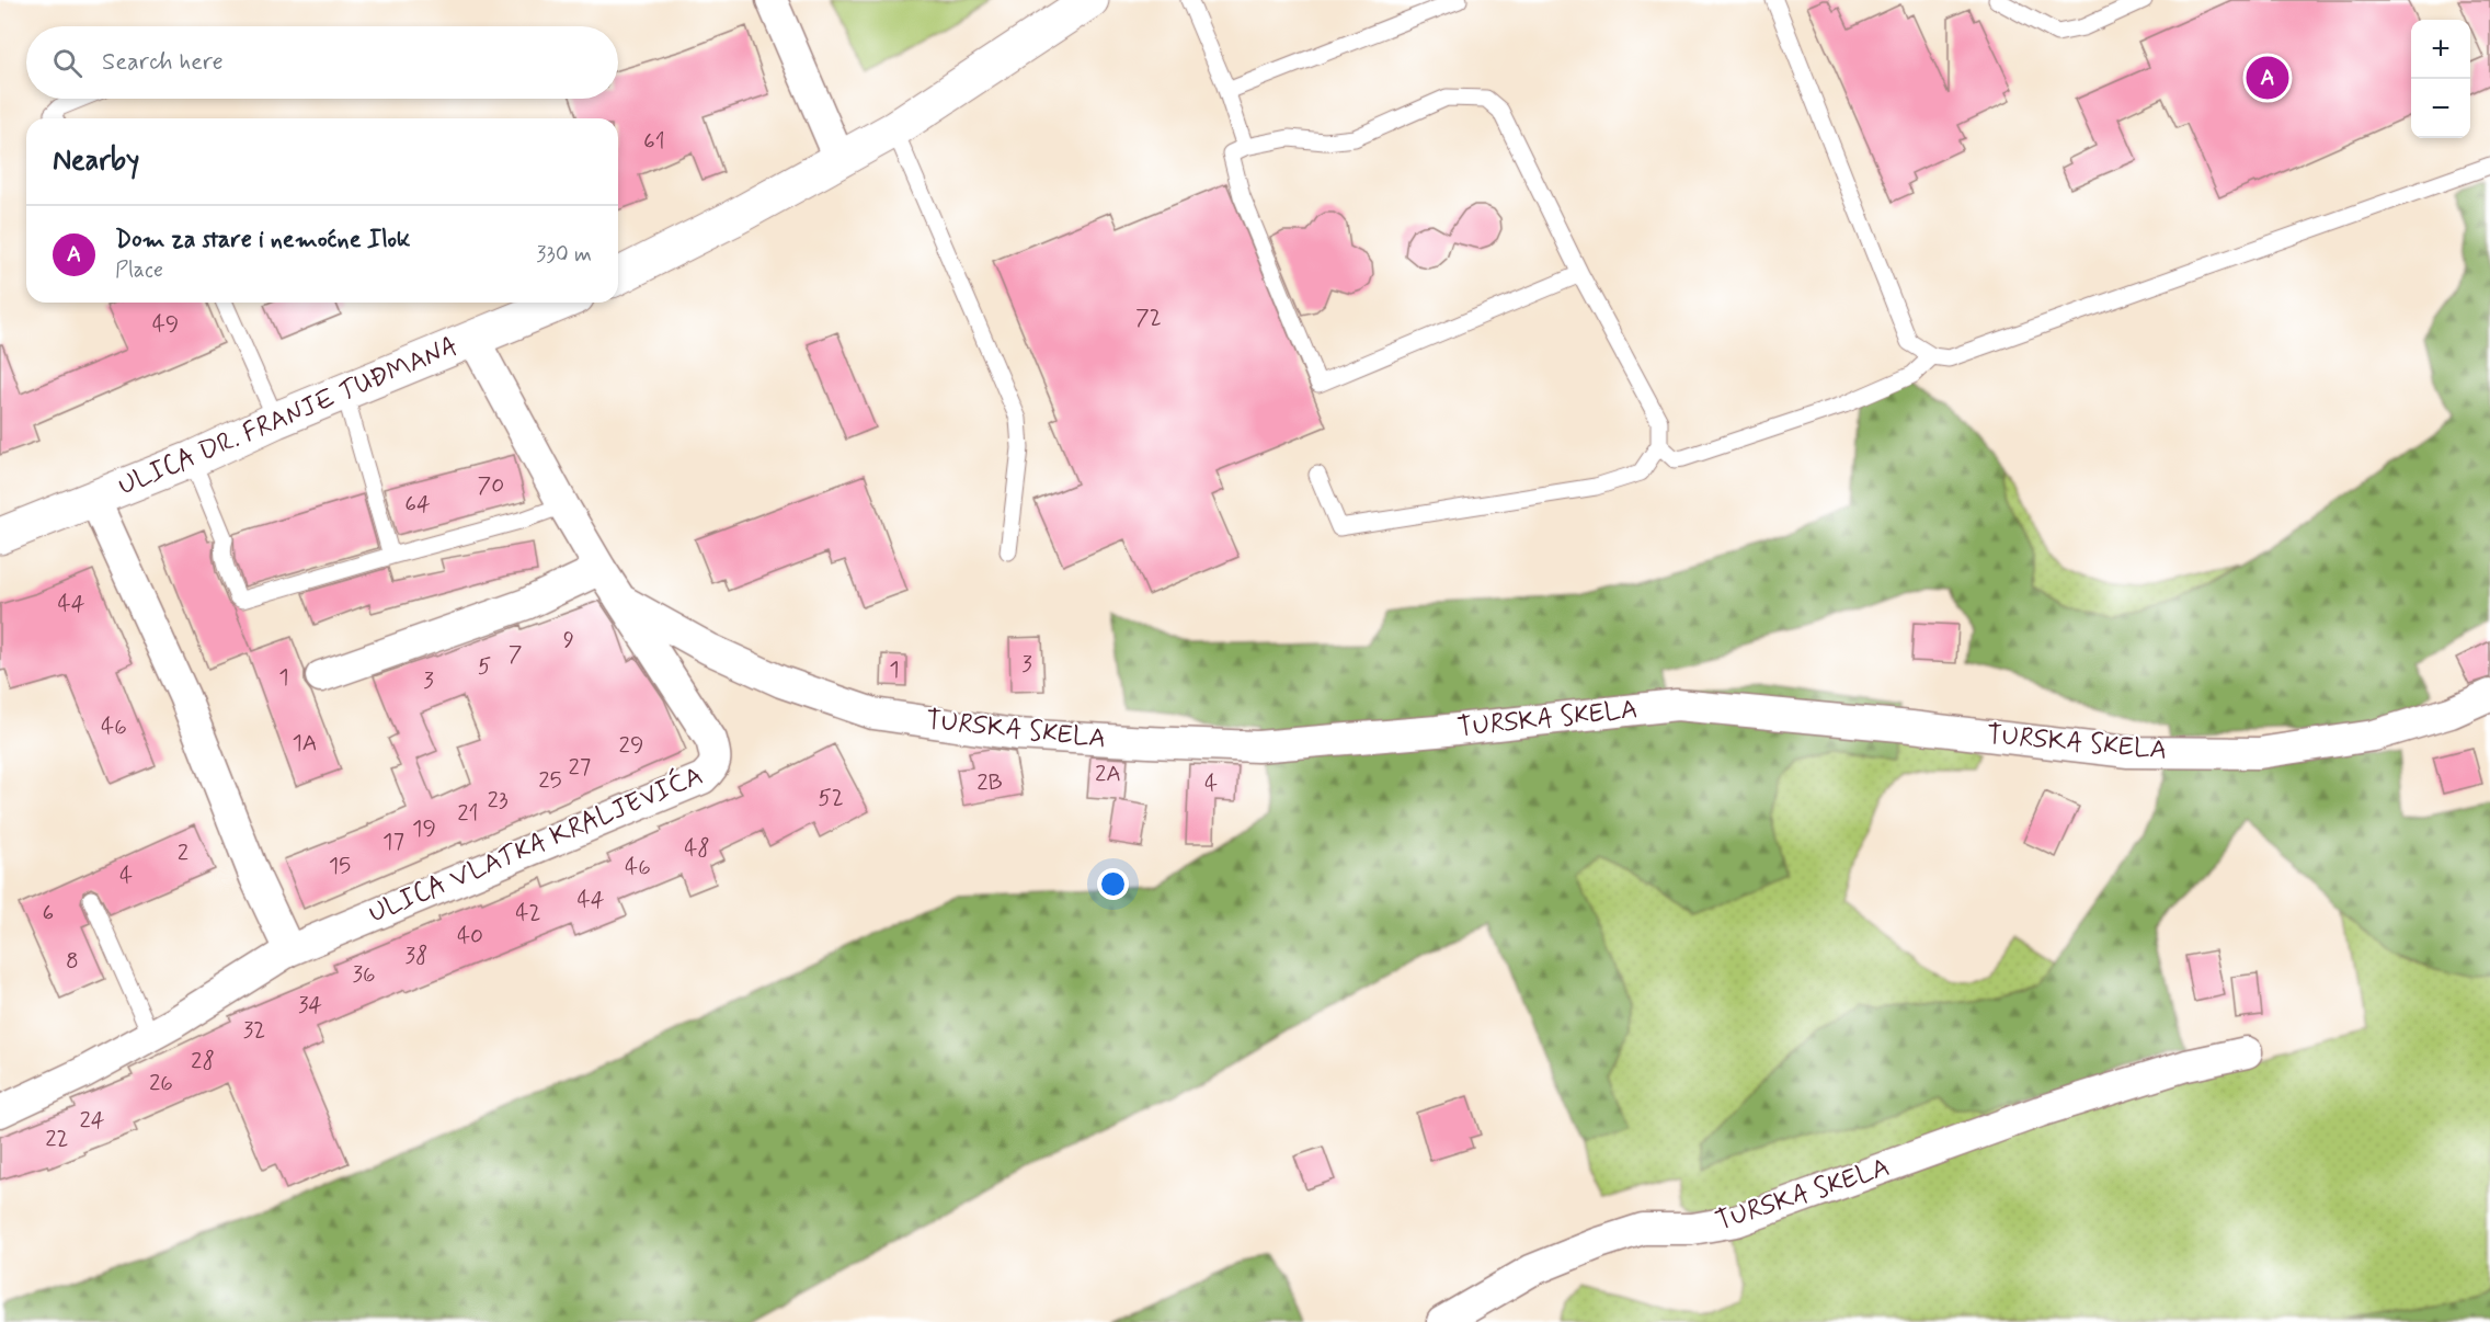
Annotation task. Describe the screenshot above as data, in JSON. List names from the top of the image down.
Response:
{
  "streets": {
    "main road": ["ULICA DR. FRANJE TUĐMANA"],
    "street": ["TURSKA SKELA", "ULICA VLATKA KRALJEVIĆA"]
  },
  "crossings": [
    ["ULICA DR. FRANJE TUĐMANA", "ULICA VLATKA KRALJEVIĆA"],
    ["TURSKA SKELA", "ULICA VLATKA KRALJEVIĆA"]
  ],
  "house_numbers": [
    "61",
    "72",
    "49",
    "70",
    "64",
    "44",
    "9",
    "7",
    "3",
    "5",
    "1",
    "1",
    "3",
    "46",
    "1A",
    "29",
    "27",
    "2A",
    "25",
    "2B",
    "4",
    "52",
    "23",
    "21",
    "19",
    "17",
    "48",
    "2",
    "15",
    "46",
    "4",
    "44",
    "6",
    "42",
    "40",
    "38",
    "8",
    "36",
    "34",
    "32",
    "28",
    "26",
    "24",
    "22"
  ],
  "page": {
    "map_buttons": ["+", "−"],
    "search": "Search here",
    "pins": "A",
    "heading": "Nearby",
    "list": [
      {
        "mark": "A",
        "name": "Dom za stare i nemoćne Ilok",
        "note": "Place",
        "value": "330 m"
      }
    ]
  }
}
